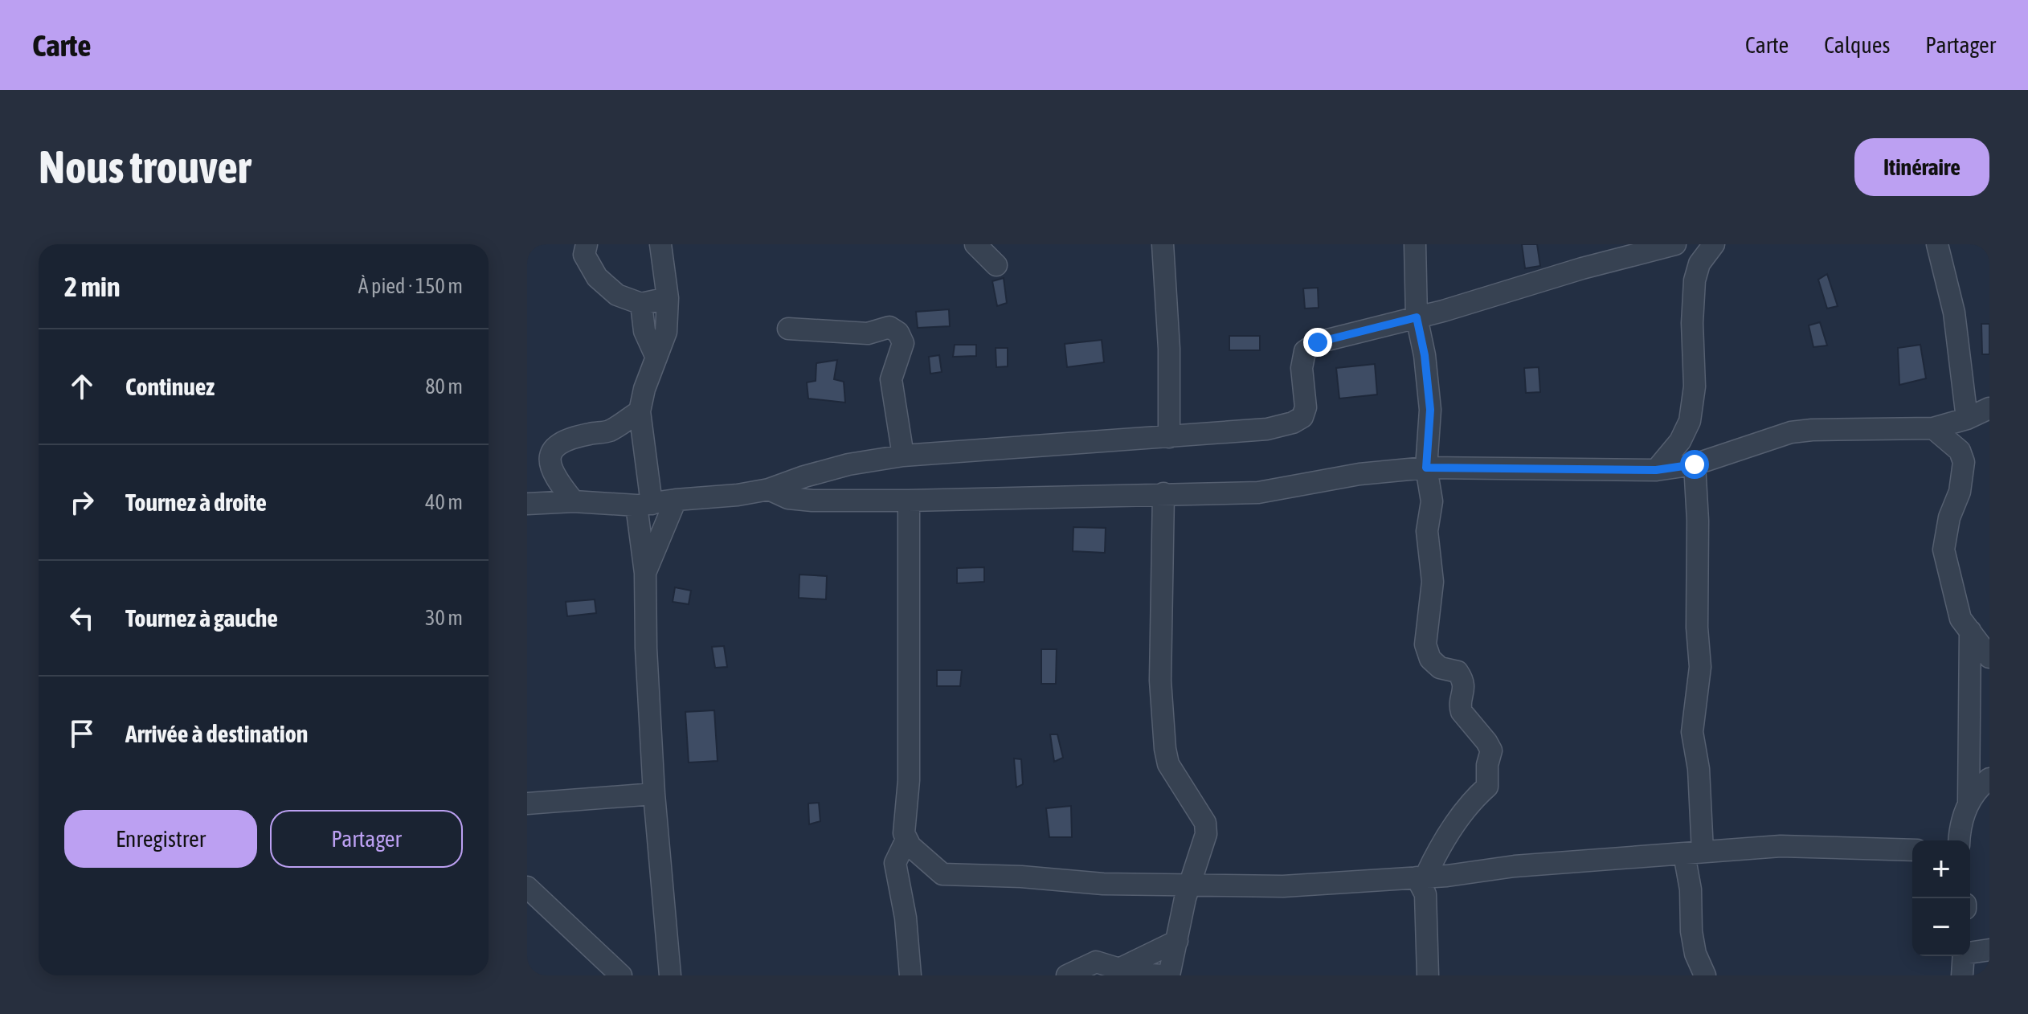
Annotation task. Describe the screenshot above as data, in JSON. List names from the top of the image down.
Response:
{
  "page": {
    "header": "Carte",
    "nav": ["Carte", "Calques", "Partager"],
    "buttons": [
      "Itinéraire",
      ["Enregistrer", "Partager"]
    ],
    "title": "Nous trouver",
    "heading": ["2 min", "À pied · 150 m"],
    "list": [
      ["Continuez", "80 m"],
      ["Tournez à droite", "40 m"],
      ["Tournez à gauche", "30 m"],
      "Arrivée à destination"
    ],
    "map_buttons": ["+", "−"]
  }
}
